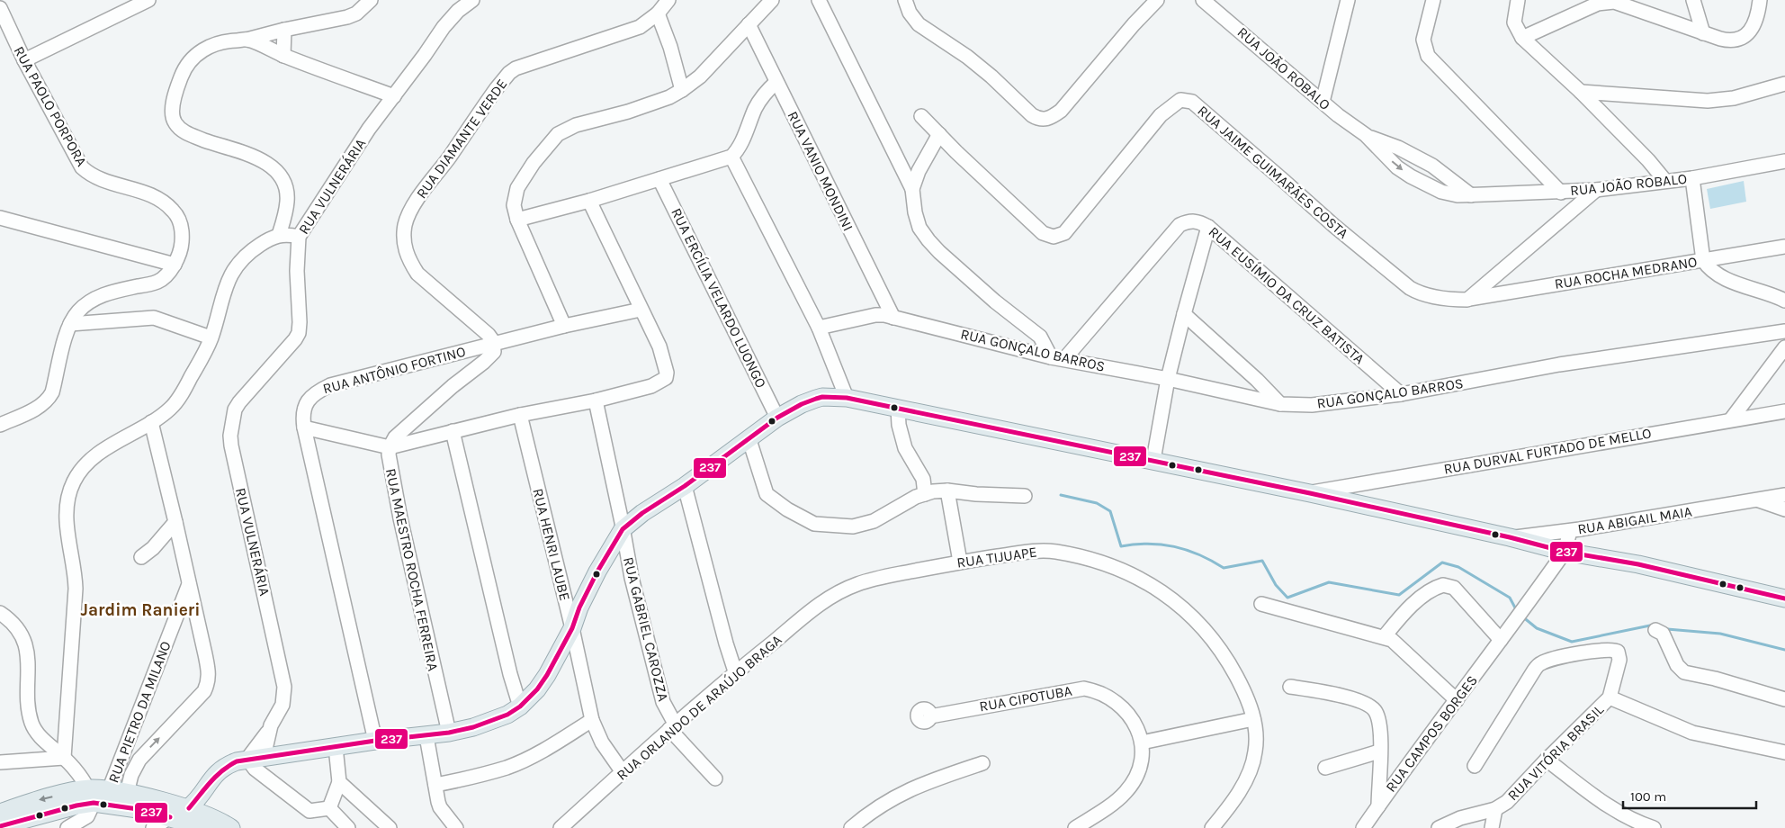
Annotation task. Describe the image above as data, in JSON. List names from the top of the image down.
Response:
{
  "streets": {
    "street": [
      "RUA JOÃO ROBALO",
      "RUA PAOLO PORPORA",
      "RUA DIAMANTE VERDE",
      "RUA VANIO MONDINI",
      "RUA JAIME GUIMARÃES COSTA",
      "RUA VULNERÁRIA",
      "RUA ROCHA MEDRANO",
      "RUA EUSÍMIO DA CRUZ BATISTA",
      "RUA ERCÍLIA VELARDO LUONGO",
      "RUA GONÇALO BARROS",
      "RUA ANTÔNIO FORTINO",
      "RUA DURVAL FURTADO DE MELLO",
      "RUA ABIGAIL MAIA",
      "RUA HENRI LAUBE",
      "RUA TIJUAPE",
      "RUA MAESTRO ROCHA FERREIRA",
      "RUA GABRIEL CAROZZA",
      "RUA CIPOTUBA",
      "RUA ORLANDO DE ARAÚJO BRAGA",
      "RUA PIETRO DA MILANO",
      "RUA CAMPOS BORGES",
      "RUA VITÓRIA BRASIL"
    ]
  },
  "crossings": [
    ["RUA DIAMANTE VERDE", "RUA ANTÔNIO FORTINO"],
    ["RUA DIAMANTE VERDE", "RUA MAESTRO ROCHA FERREIRA"],
    ["RUA VANIO MONDINI", "RUA GONÇALO BARROS"],
    ["RUA JAIME GUIMARÃES COSTA", "RUA ROCHA MEDRANO"],
    ["RUA EUSÍMIO DA CRUZ BATISTA", "RUA GONÇALO BARROS"],
    ["RUA ANTÔNIO FORTINO", "RUA MAESTRO ROCHA FERREIRA"],
    ["RUA ABIGAIL MAIA", "RUA CAMPOS BORGES"],
    ["RUA HENRI LAUBE", "RUA ORLANDO DE ARAÚJO BRAGA"],
    ["RUA TIJUAPE", "RUA ORLANDO DE ARAÚJO BRAGA"],
    ["RUA GABRIEL CAROZZA", "RUA ORLANDO DE ARAÚJO BRAGA"]
  ],
  "districts": ["Jardim Ranieri"],
  "lines": ["transit line 237"],
  "scale_bar": "100 m"
}
